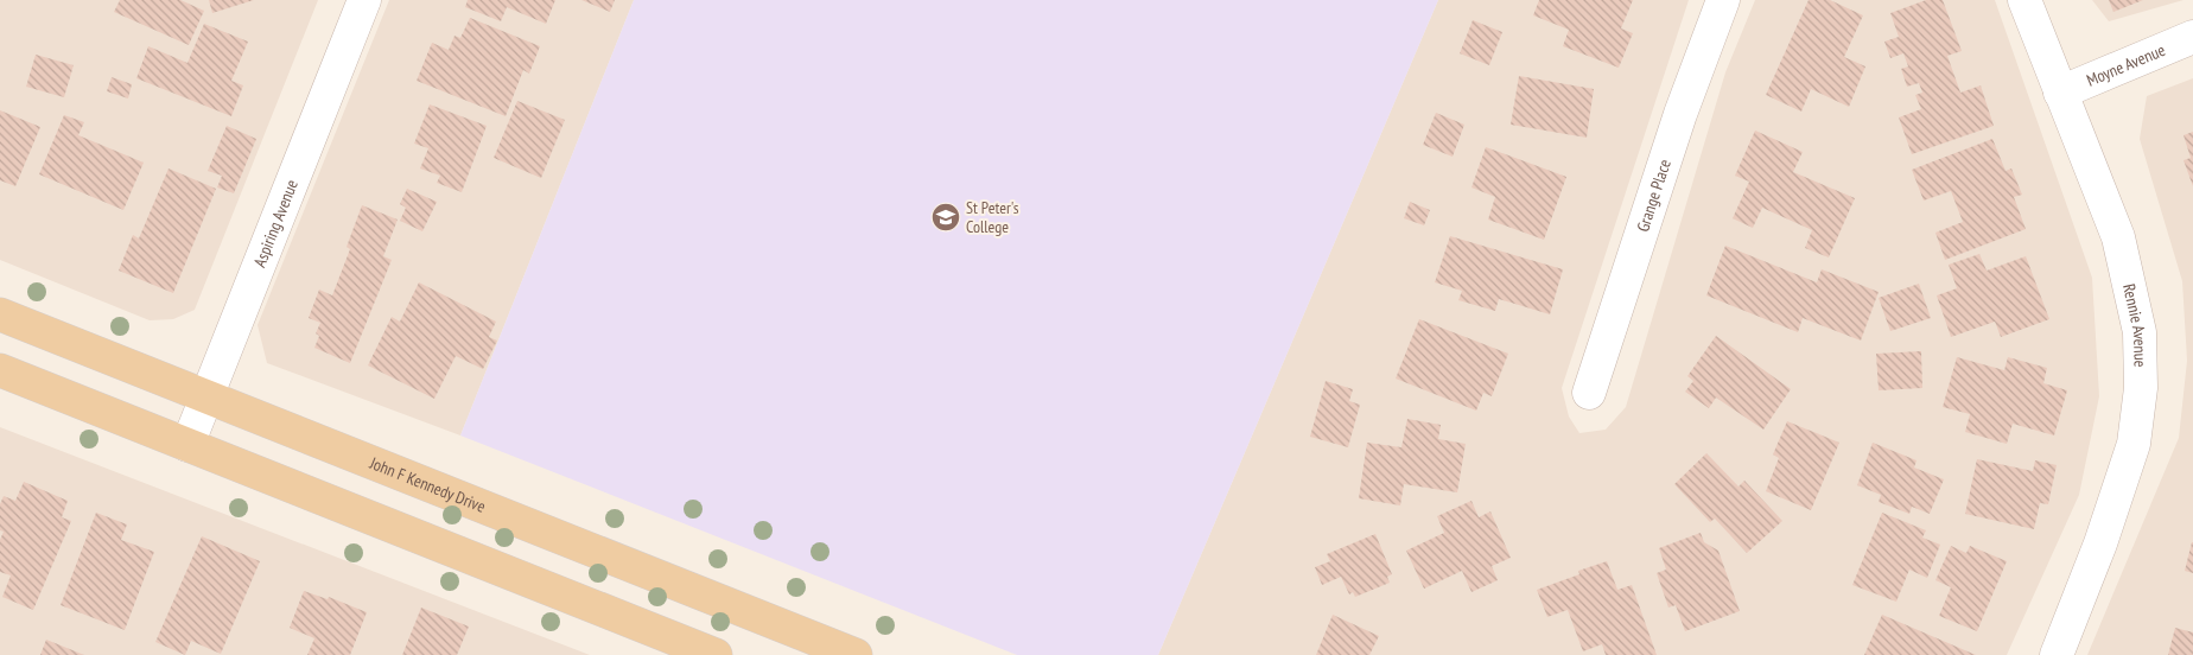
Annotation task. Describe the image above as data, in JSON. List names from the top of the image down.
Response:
{
  "streets": {
    "main road": ["John F Kennedy Drive"],
    "street": [
      "Moyne Avenue",
      "Grange Place",
      "Aspiring Avenue",
      "Rennie Avenue"
    ]
  },
  "crossings": [
    ["Moyne Avenue", "Rennie Avenue"],
    ["Aspiring Avenue", "John F Kennedy Drive"]
  ],
  "places": {
    "school or university": ["St Peter's College"]
  }
}
